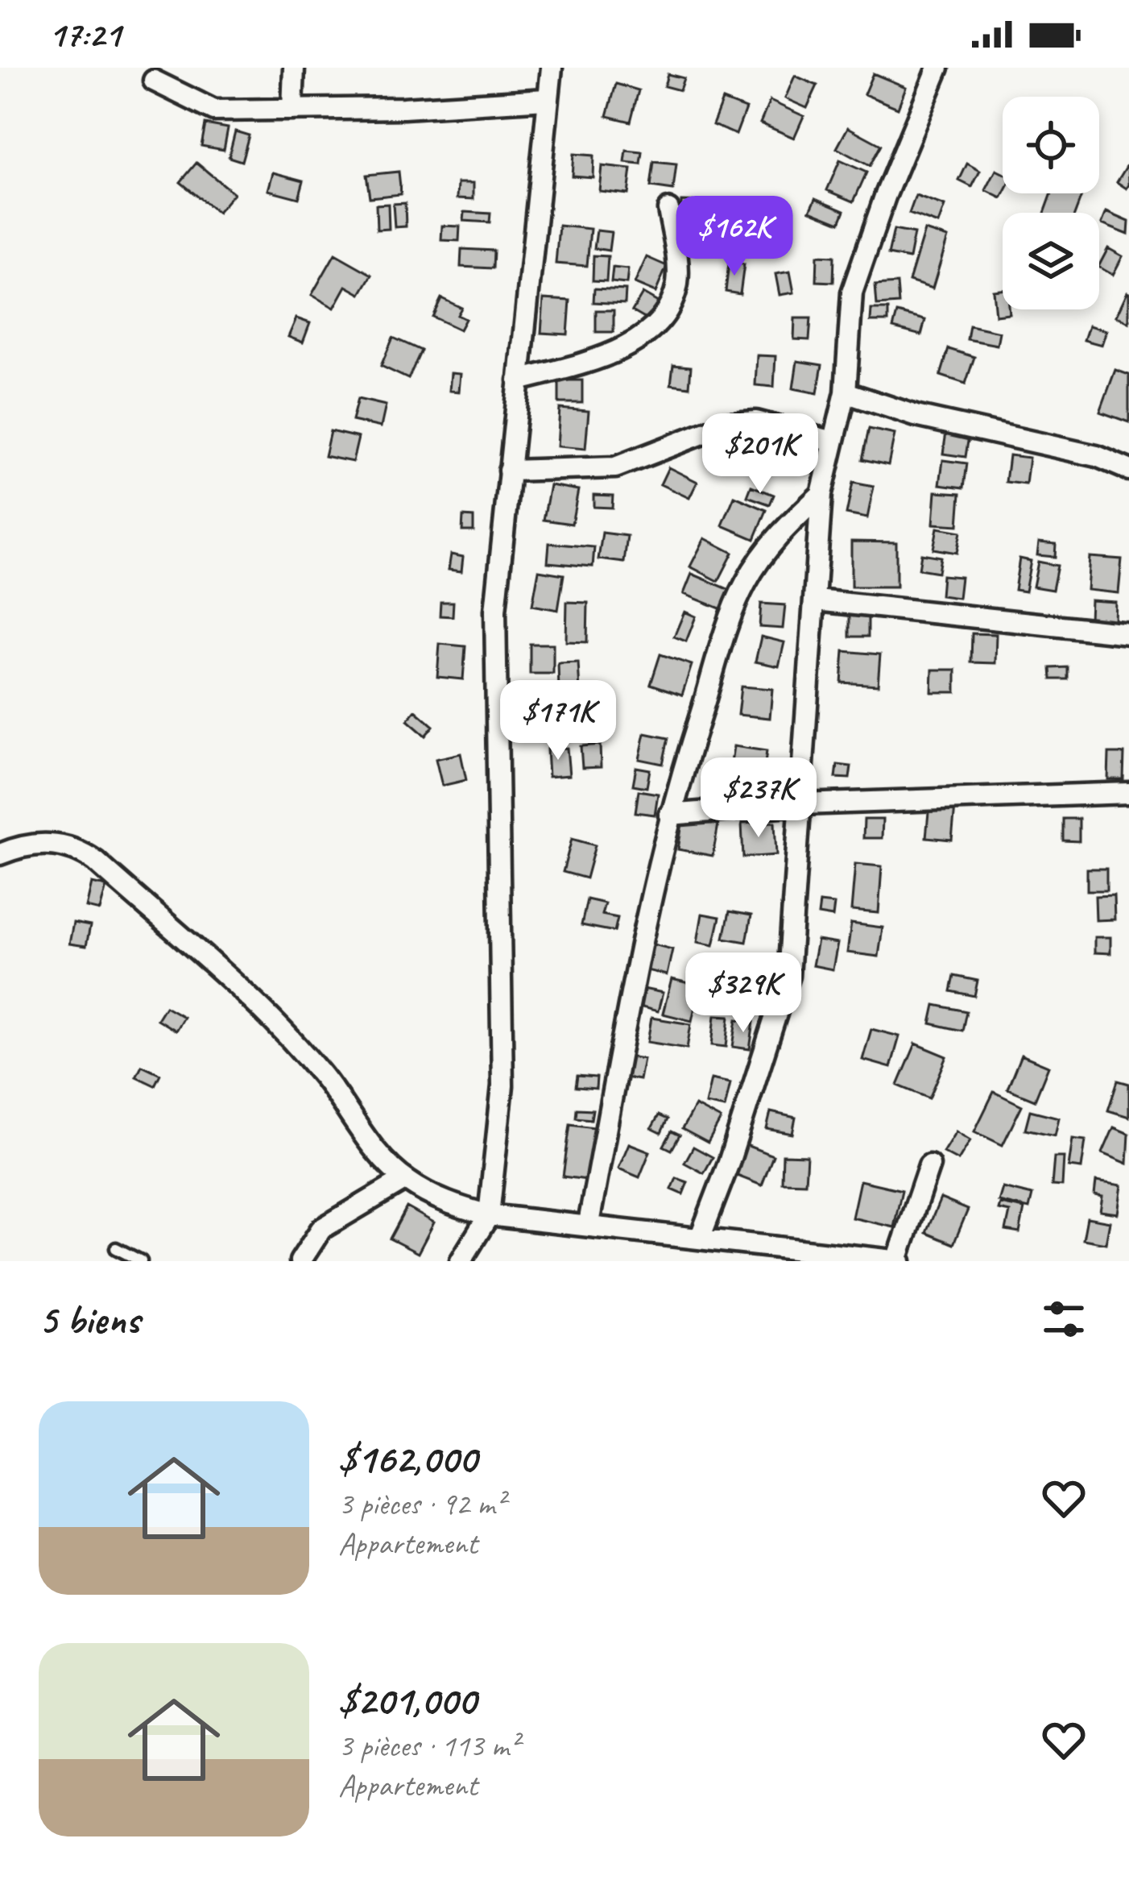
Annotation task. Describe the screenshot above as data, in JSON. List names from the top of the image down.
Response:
{
  "page": {
    "status": "17:21",
    "price": [
      "$162K",
      "$201K",
      "$171K",
      "$237K",
      "$329K"
    ],
    "heading": "5 biens",
    "list": [
      {
        "name": "$162,000",
        "note": "3 pièces · 92 m² · Appartement"
      },
      {
        "name": "$201,000",
        "note": "3 pièces · 113 m² · Appartement"
      }
    ]
  }
}
